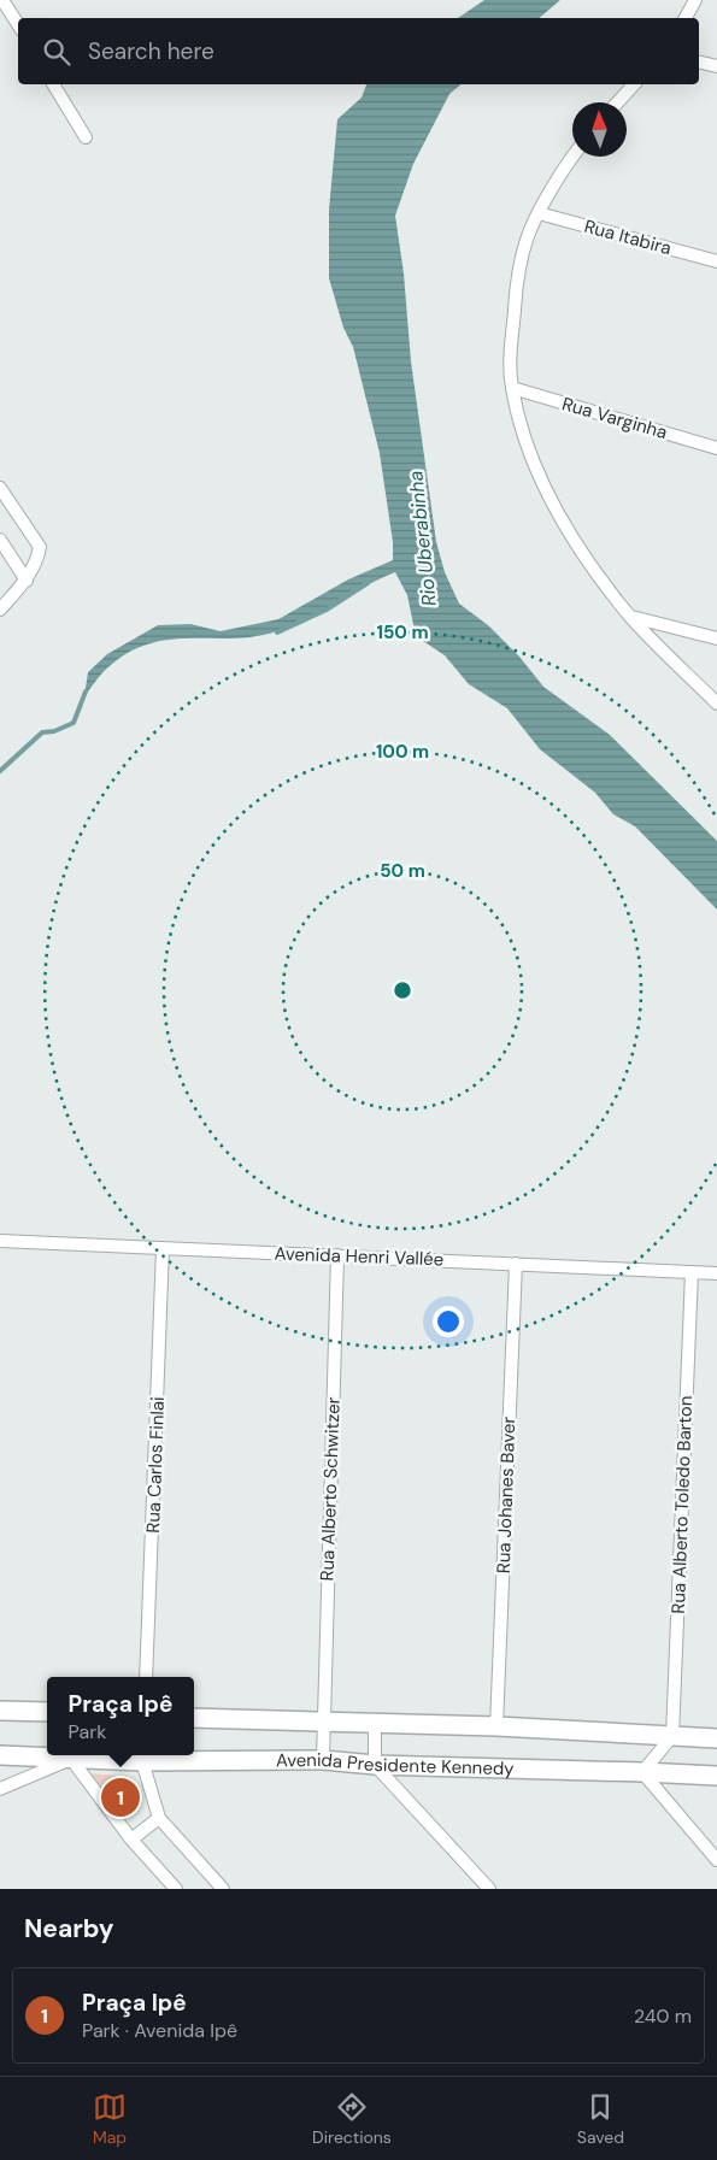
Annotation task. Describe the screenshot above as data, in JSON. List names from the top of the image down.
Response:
{
  "streets": {
    "street": [
      "Rua Itabira",
      "Rua Varginha",
      "Avenida Henri Vallée",
      "Rua Carlos Finlai",
      "Rua Alberto Schwitzer",
      "Rua Johanes Baver",
      "Rua Alberto Toledo Barton",
      "Avenida Presidente Kennedy"
    ]
  },
  "crossings": [
    ["Avenida Henri Vallée", "Rua Carlos Finlai"],
    ["Avenida Henri Vallée", "Rua Alberto Schwitzer"],
    ["Avenida Henri Vallée", "Rua Johanes Baver"],
    ["Avenida Henri Vallée", "Rua Alberto Toledo Barton"],
    ["Rua Alberto Schwitzer", "Avenida Presidente Kennedy"]
  ],
  "water": ["Rio Uberabinha"],
  "north": "top",
  "page": {
    "search": "Search here",
    "popup": ["Praça Ipê", "Park"],
    "pins": "1",
    "heading": "Nearby",
    "list": [
      {
        "mark": "1",
        "name": "Praça Ipê",
        "note": "Park · Avenida Ipê",
        "value": "240 m"
      }
    ],
    "nav": ["Map", "Directions", "Saved"]
  },
  "rings": ["150 m", "100 m", "50 m"]
}
